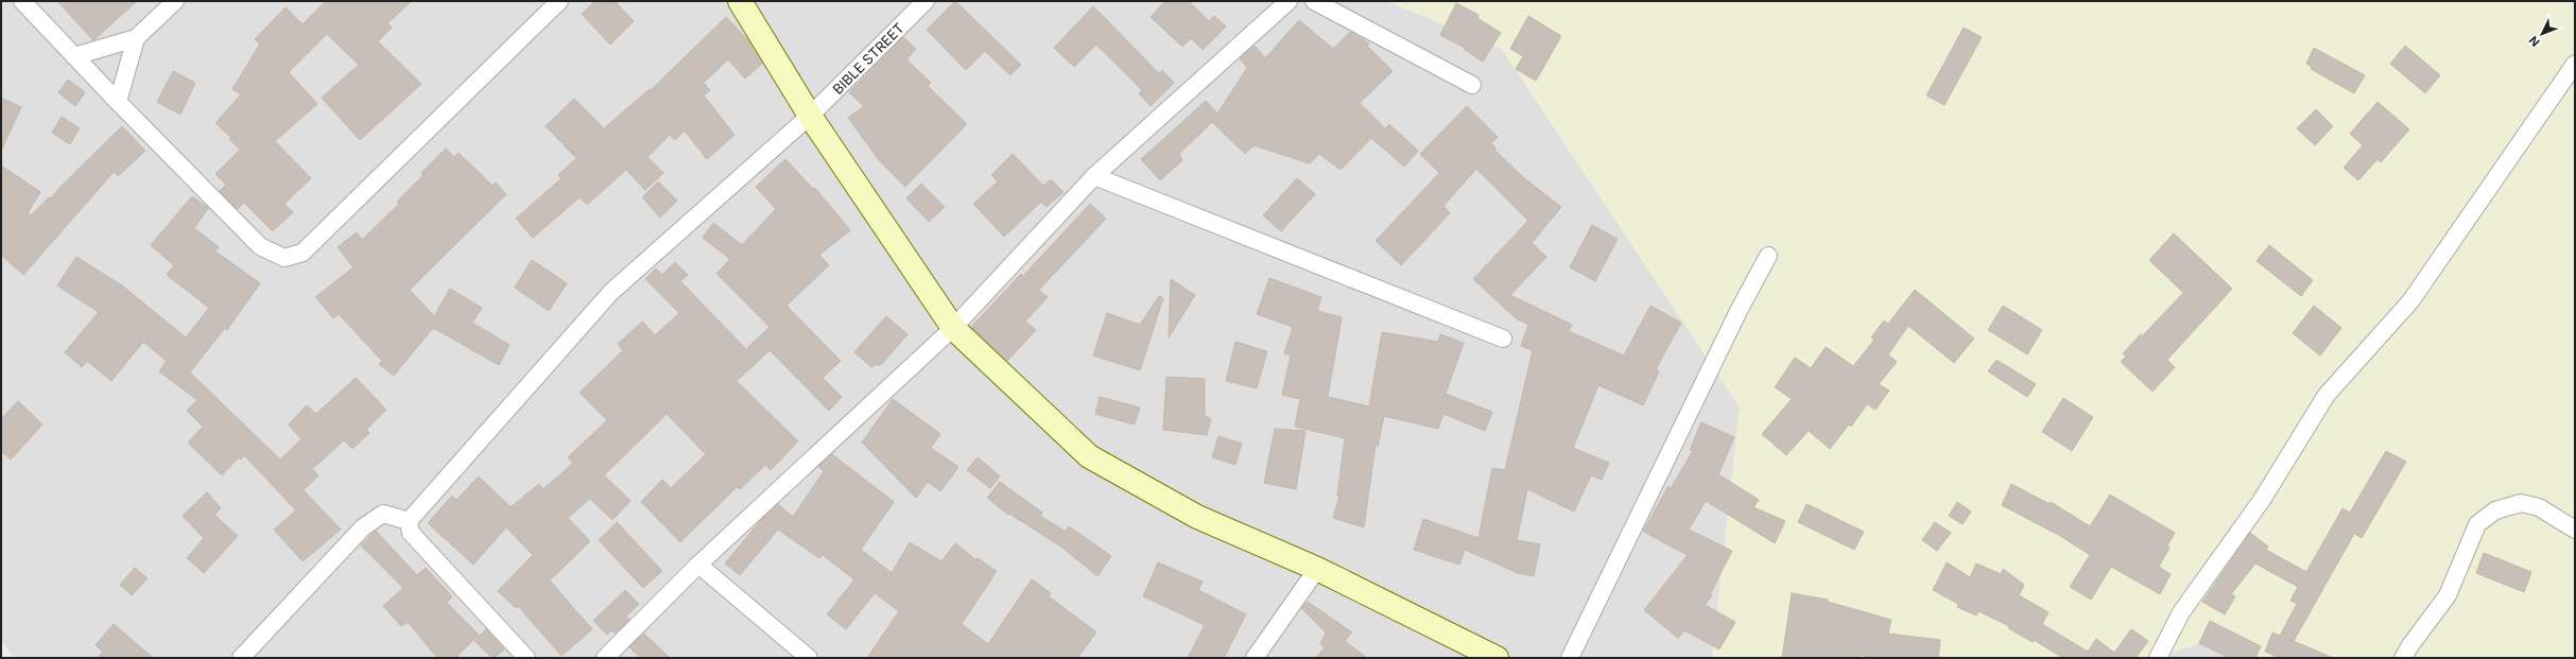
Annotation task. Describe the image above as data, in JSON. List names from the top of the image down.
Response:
{
  "streets": {
    "street": ["BIBLE STREET"]
  },
  "north": "bottom left"
}
